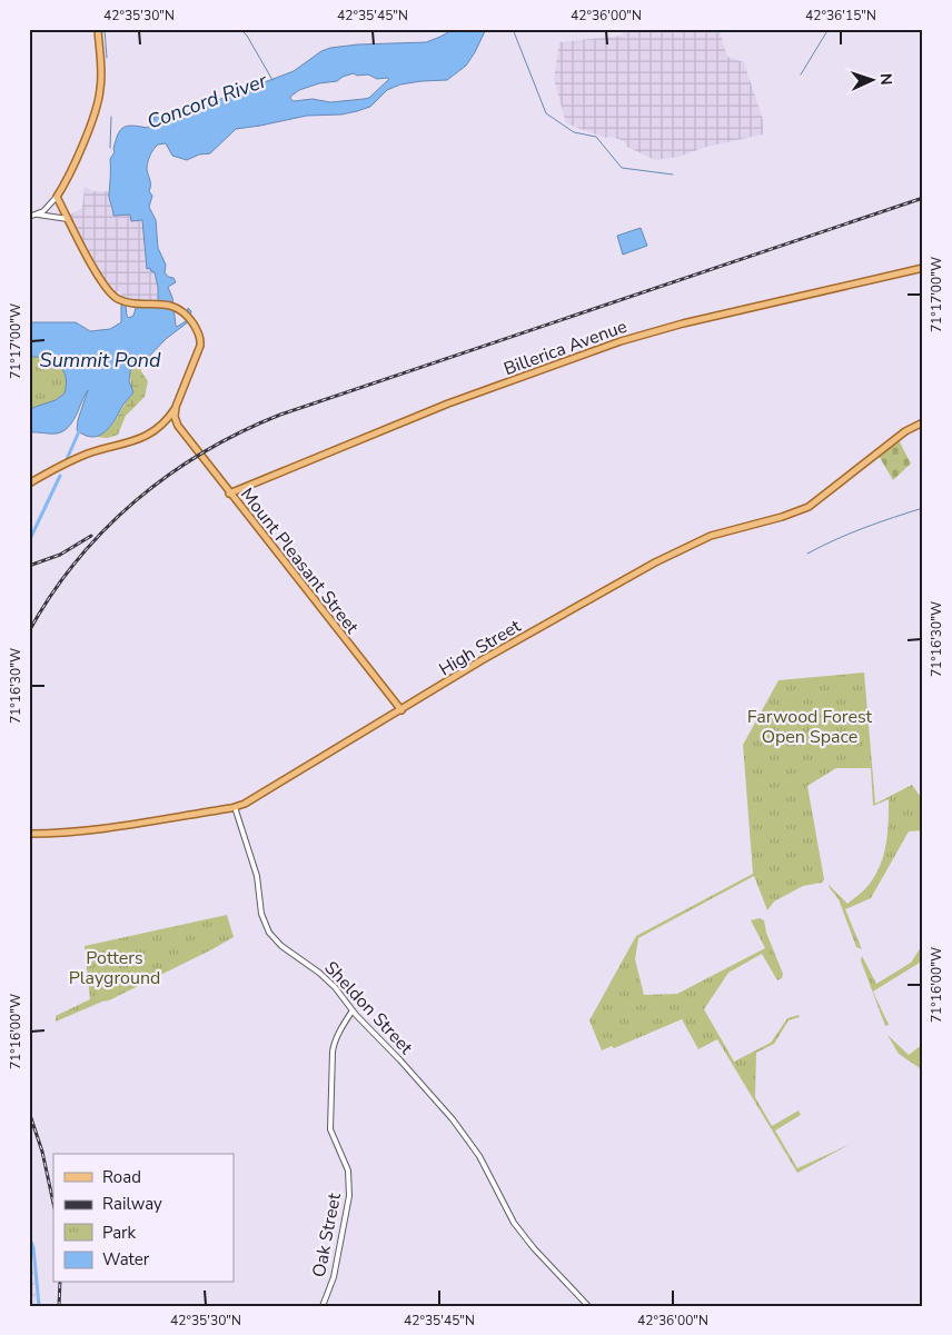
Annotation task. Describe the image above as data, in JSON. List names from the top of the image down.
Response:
{
  "streets": {
    "main road": ["Billerica Avenue", "Mount Pleasant Street", "High Street"],
    "street": ["Sheldon Street", "Oak Street"]
  },
  "crossings": [
    ["Billerica Avenue", "Mount Pleasant Street"],
    ["Mount Pleasant Street", "High Street"],
    ["High Street", "Sheldon Street"],
    ["Sheldon Street", "Oak Street"]
  ],
  "water": ["Concord River", "Summit Pond"],
  "parks": ["Farwood Forest Open Space", "Potters Playground"],
  "legend": [
    "Road",
    "Railway",
    "Park",
    "Water"
  ],
  "north": "right",
  "coordinates": [
    "42°35'30\"N",
    "42°35'45\"N",
    "42°36'00\"N",
    "42°36'15\"N",
    "71°17'00\"W",
    "71°16'30\"W",
    "71°16'00\"W"
  ]
}
